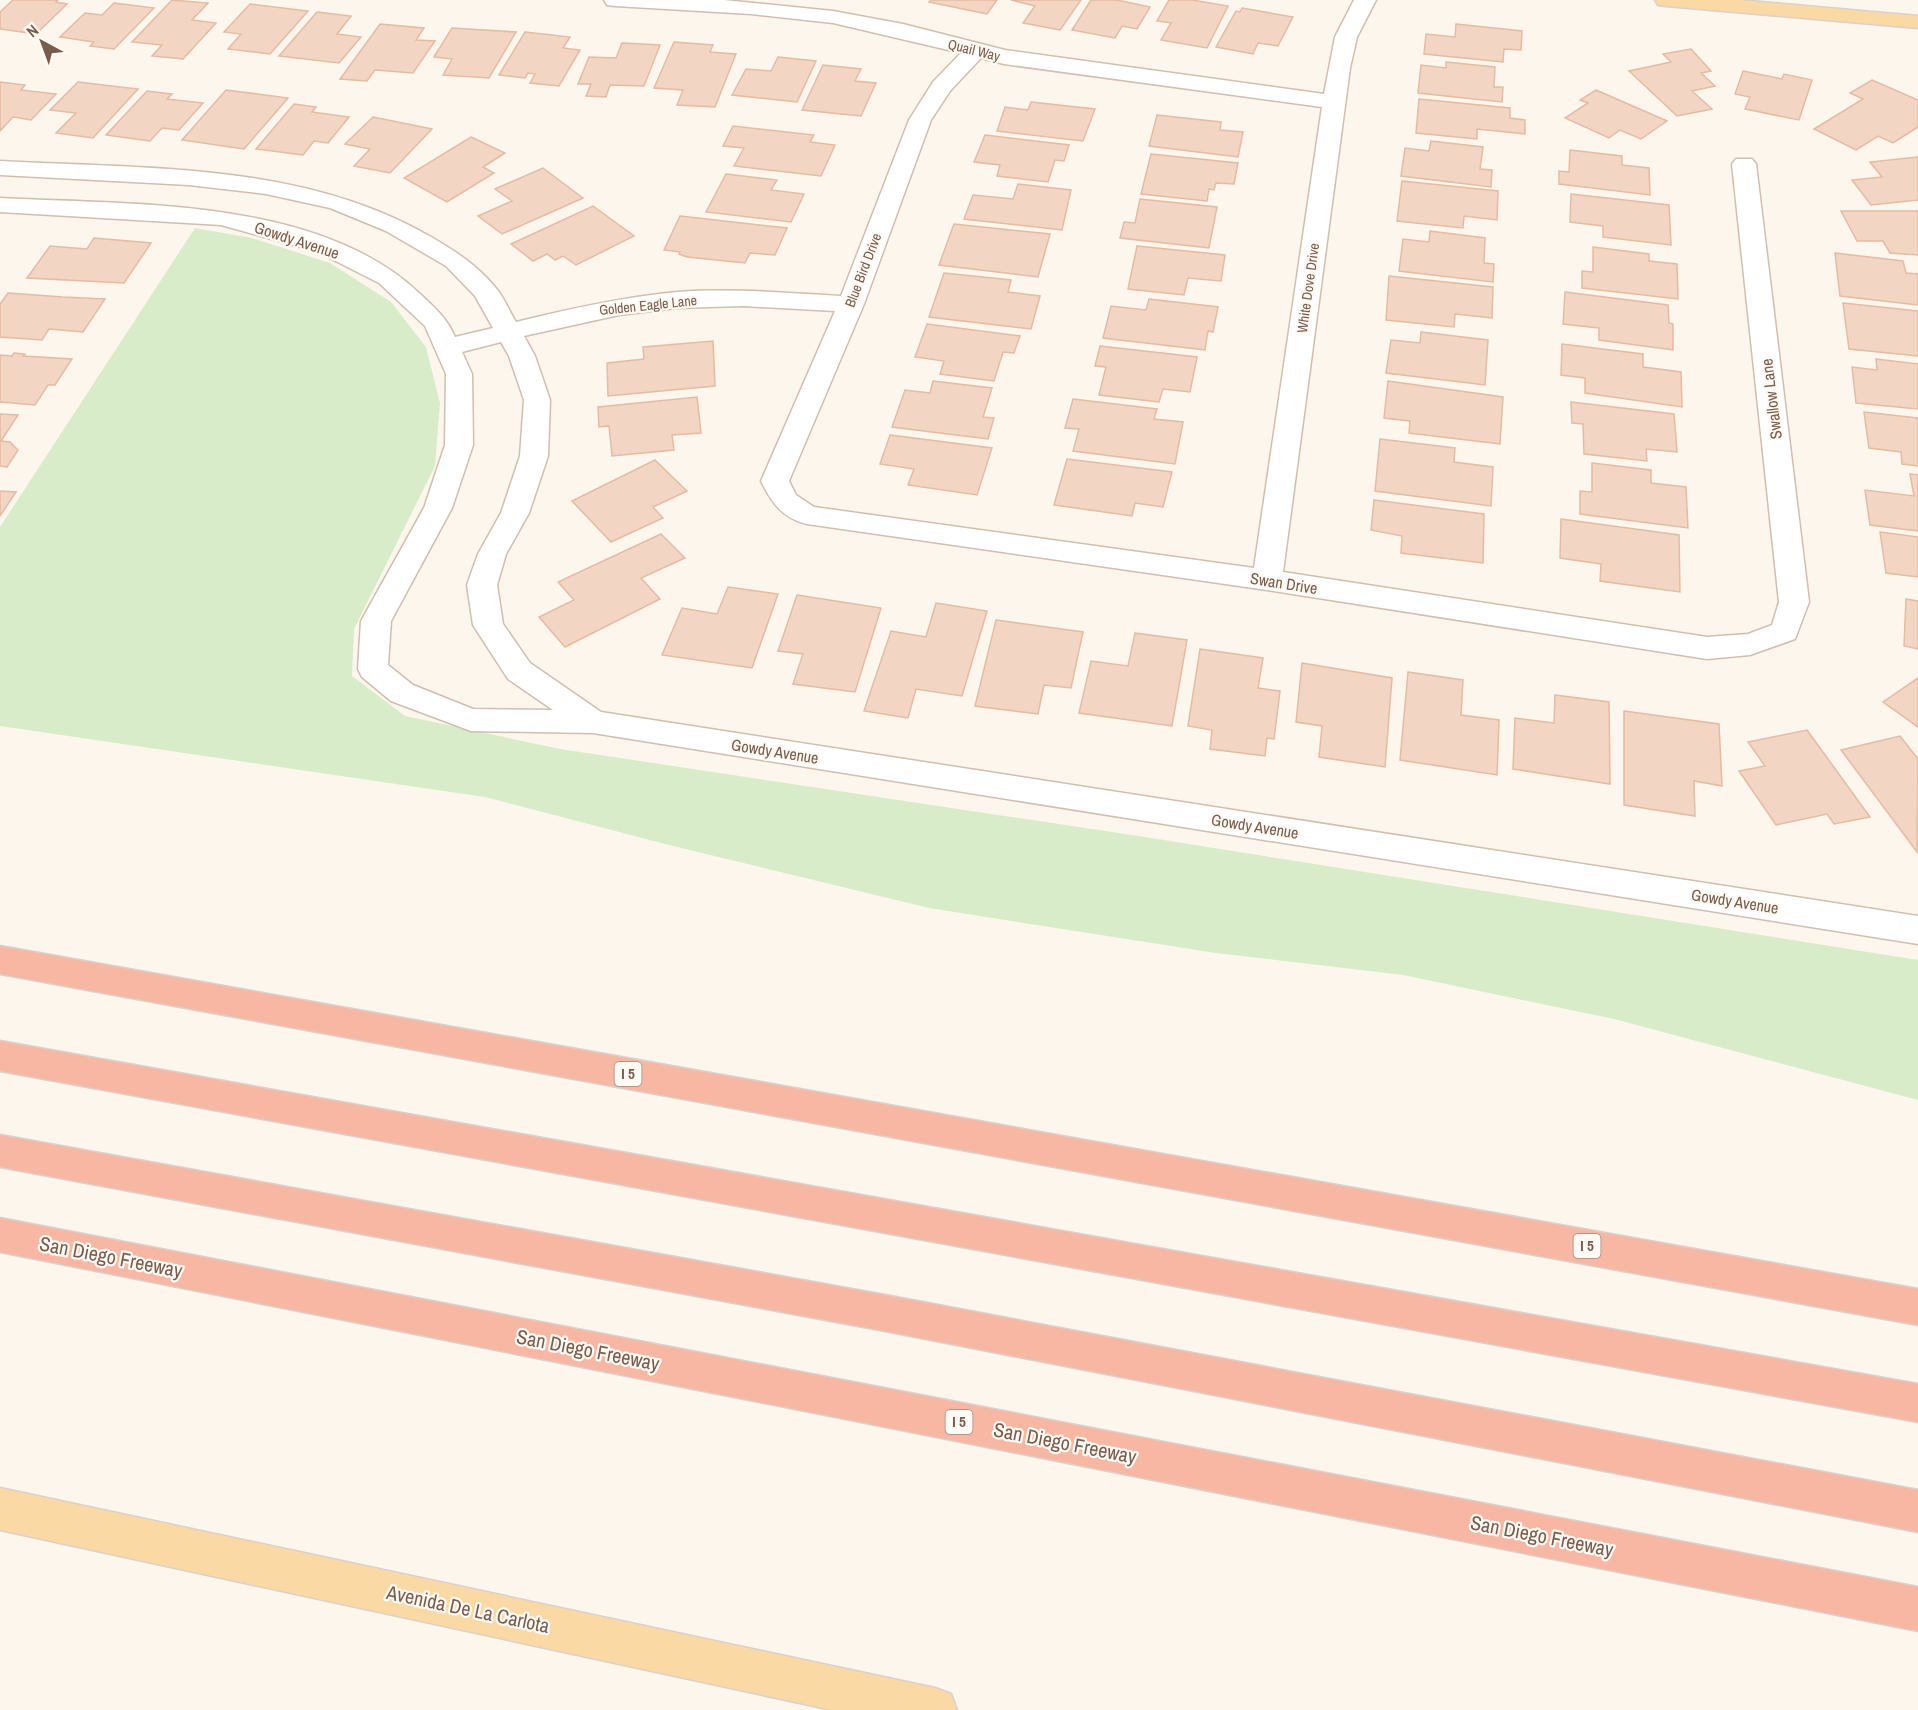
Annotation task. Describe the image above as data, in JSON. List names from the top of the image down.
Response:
{
  "streets": {
    "highway": ["I 5", "San Diego Freeway"],
    "main road": ["Avenida De La Carlota"],
    "street": [
      "Quail Way",
      "Gowdy Avenue",
      "Blue Bird Drive",
      "White Dove Drive",
      "Golden Eagle Lane",
      "Swallow Lane",
      "Swan Drive"
    ]
  },
  "crossings": [
    ["Quail Way", "Blue Bird Drive"],
    ["Quail Way", "White Dove Drive"],
    ["Gowdy Avenue", "Golden Eagle Lane"],
    ["Blue Bird Drive", "Golden Eagle Lane"],
    ["Blue Bird Drive", "Swan Drive"],
    ["White Dove Drive", "Swan Drive"],
    ["Swallow Lane", "Swan Drive"]
  ],
  "north": "top left"
}
